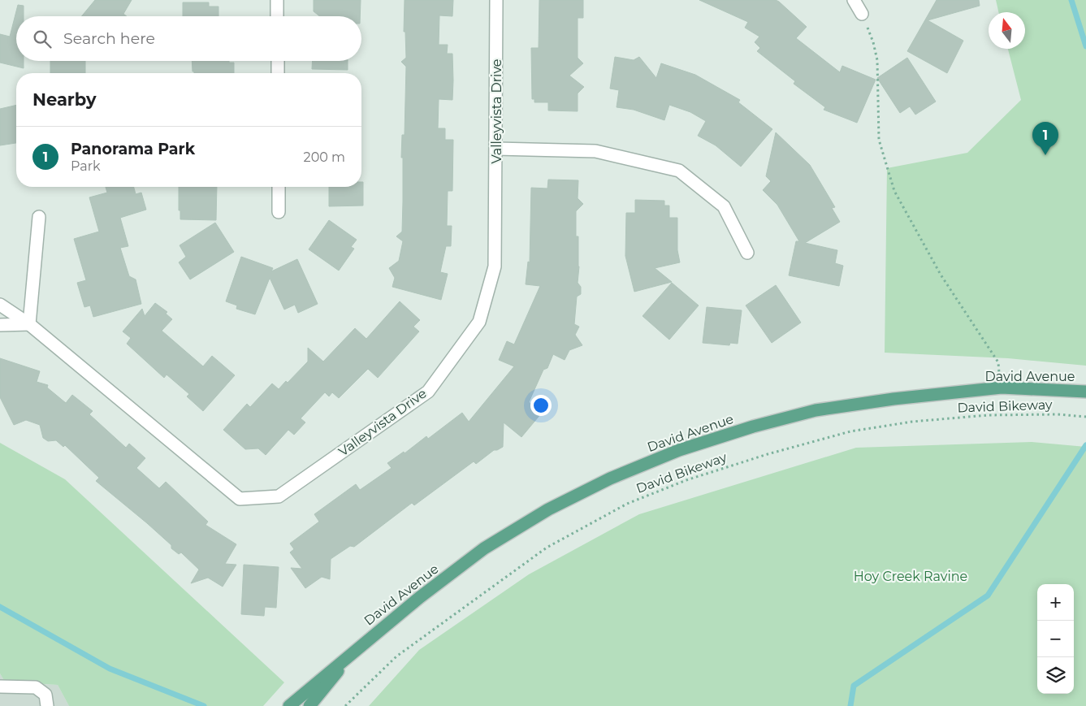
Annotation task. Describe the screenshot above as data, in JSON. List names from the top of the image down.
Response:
{
  "streets": {
    "main road": ["David Avenue"],
    "street": ["Valleyvista Drive"],
    "path": ["David Bikeway"]
  },
  "parks": ["Hoy Creek Ravine"],
  "north": "top",
  "page": {
    "search": "Search here",
    "heading": "Nearby",
    "pins": "1",
    "list": [
      {
        "mark": "1",
        "name": "Panorama Park",
        "note": "Park",
        "value": "200 m"
      }
    ],
    "map_buttons": ["+", "−"]
  }
}
